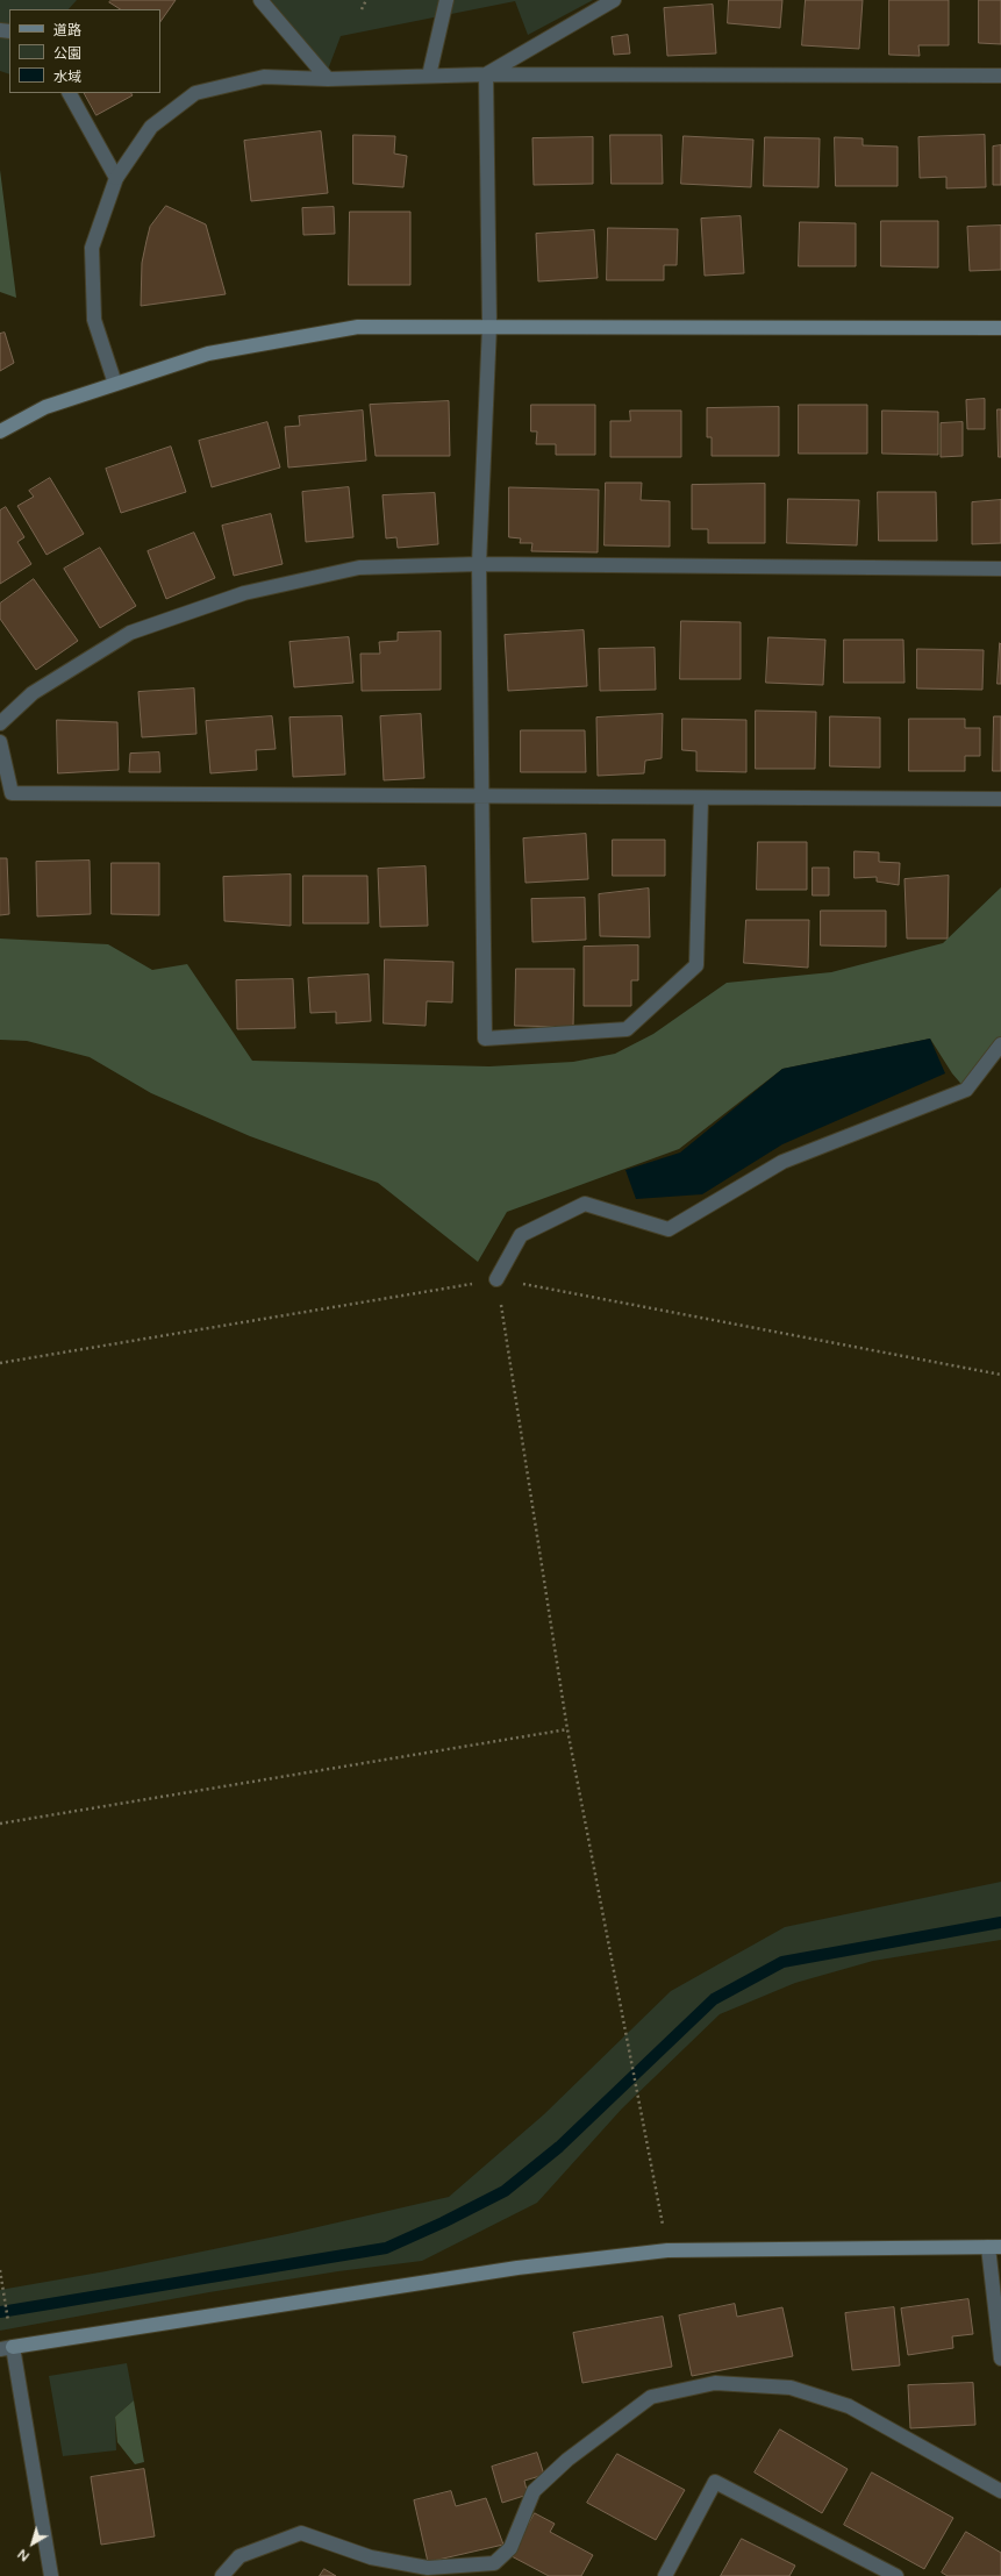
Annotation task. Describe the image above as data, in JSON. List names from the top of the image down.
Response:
{
  "legend": ["道路", "公園", "水域"],
  "north": "bottom left"
}
